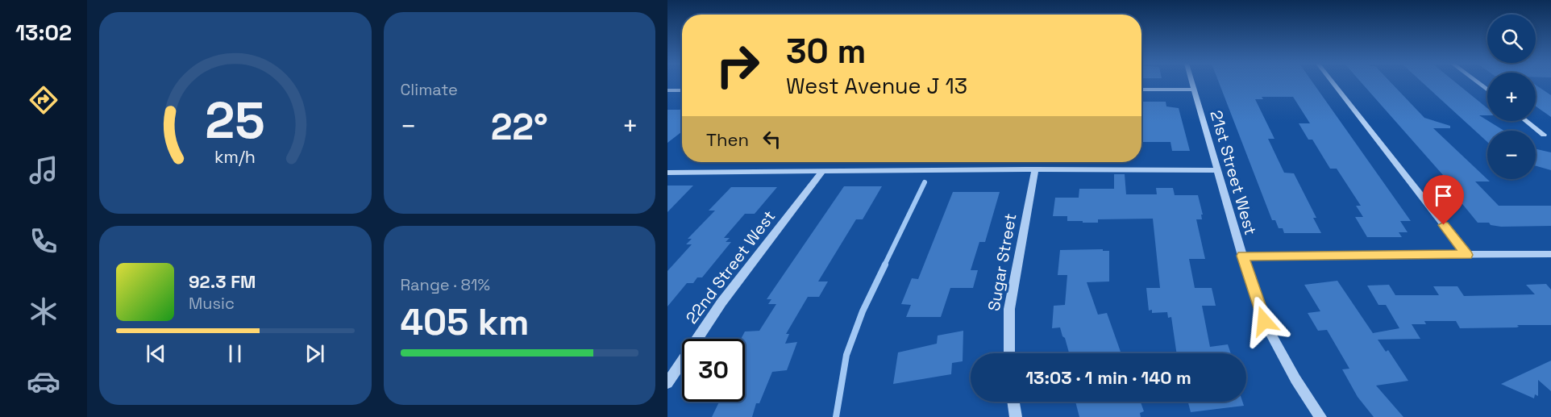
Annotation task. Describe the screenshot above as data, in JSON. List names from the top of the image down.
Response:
{
  "streets": {
    "street": ["21st Street West", "Sugar Street", "22nd Street West"]
  },
  "page": {
    "tabs": "13:02",
    "tile": [
      "Climate",
      ["Range · 81%", "405 km"]
    ],
    "map_buttons": ["+", "−"],
    "turn": ["30 m", "West Avenue J 13"],
    "heat": ["−", "22°", "+"],
    "then": "Then",
    "song": ["92.3 FM", "Music"],
    "limit": "30",
    "trip": "13:03 · 1 min · 140 m",
    "gauge": ["25", "km/h"]
  }
}
